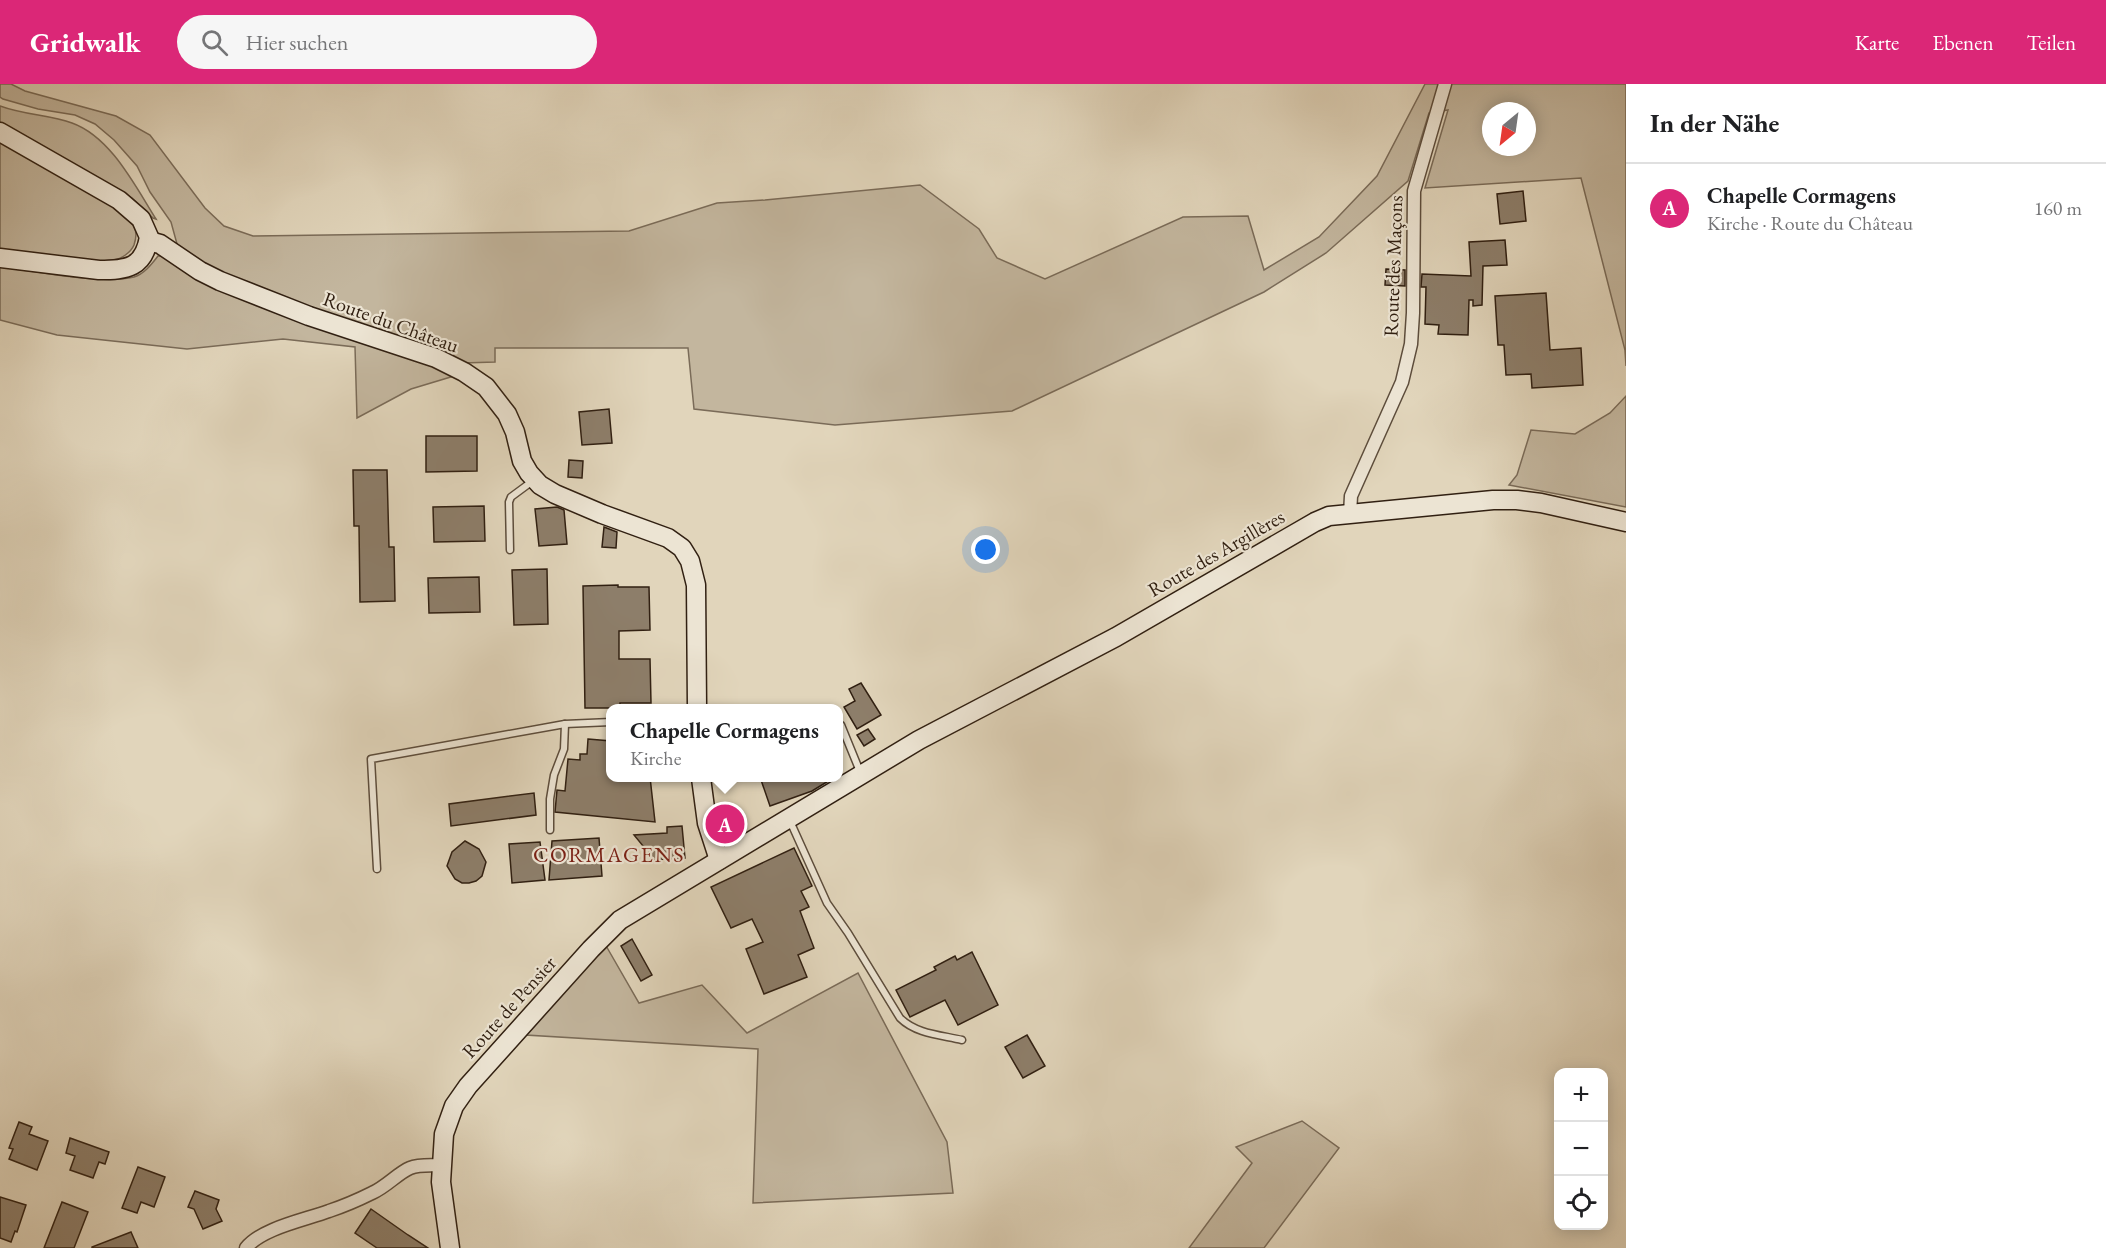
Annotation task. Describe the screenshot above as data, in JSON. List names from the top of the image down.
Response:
{
  "streets": {
    "street": [
      "Route des Maçons",
      "Route du Château",
      "Route des Argillères",
      "Route de Pensier"
    ]
  },
  "crossings": [
    ["Route des Maçons", "Route des Argillères"],
    ["Route des Argillères", "Route de Pensier"]
  ],
  "districts": ["CORMAGENS"],
  "north": "bottom left",
  "page": {
    "header": "Gridwalk",
    "search": "Hier suchen",
    "nav": ["Karte", "Ebenen", "Teilen"],
    "heading": "In der Nähe",
    "list": [
      {
        "mark": "A",
        "name": "Chapelle Cormagens",
        "note": "Kirche · Route du Château",
        "value": "160 m"
      }
    ],
    "popup": ["Chapelle Cormagens", "Kirche"],
    "pins": "A",
    "map_buttons": ["+", "−"]
  }
}
